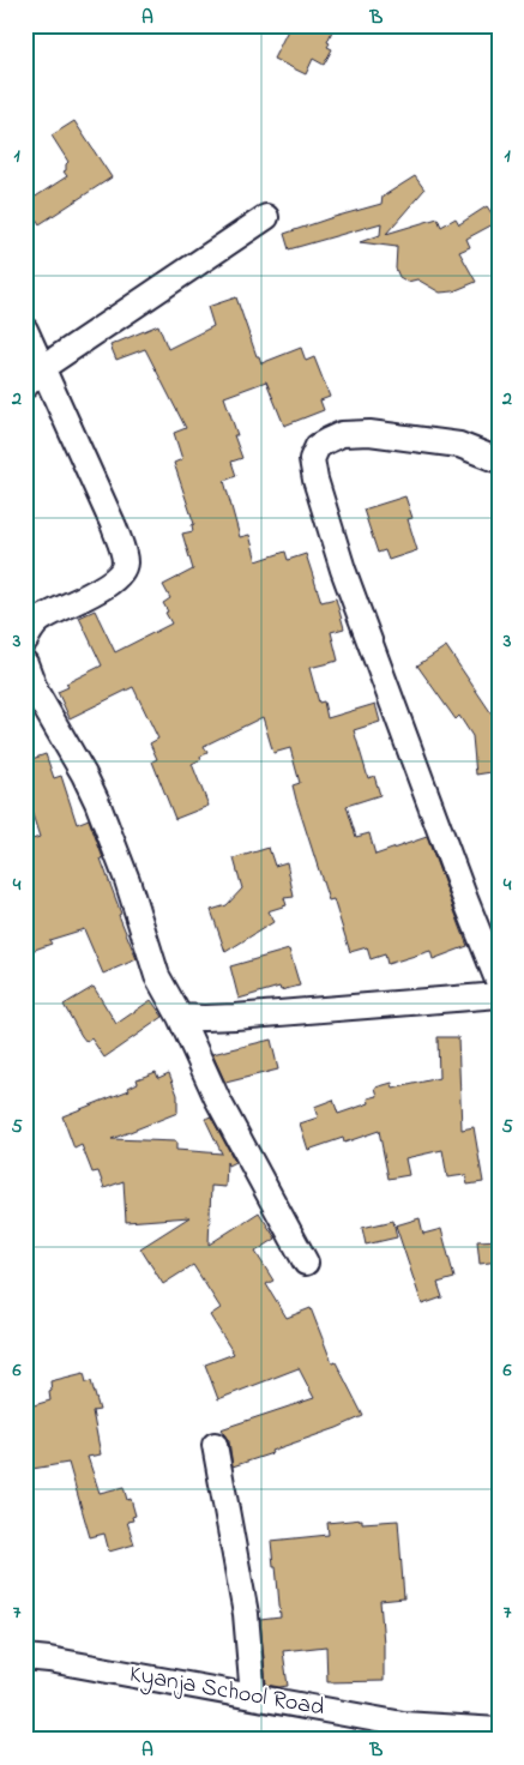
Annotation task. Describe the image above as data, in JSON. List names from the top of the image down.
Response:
{
  "streets": {
    "street": ["Kyanja School Road"]
  },
  "grid": {
    "columns": ["A", "B"],
    "rows": [
      "1",
      "2",
      "3",
      "4",
      "5",
      "6",
      "7"
    ]
  }
}
